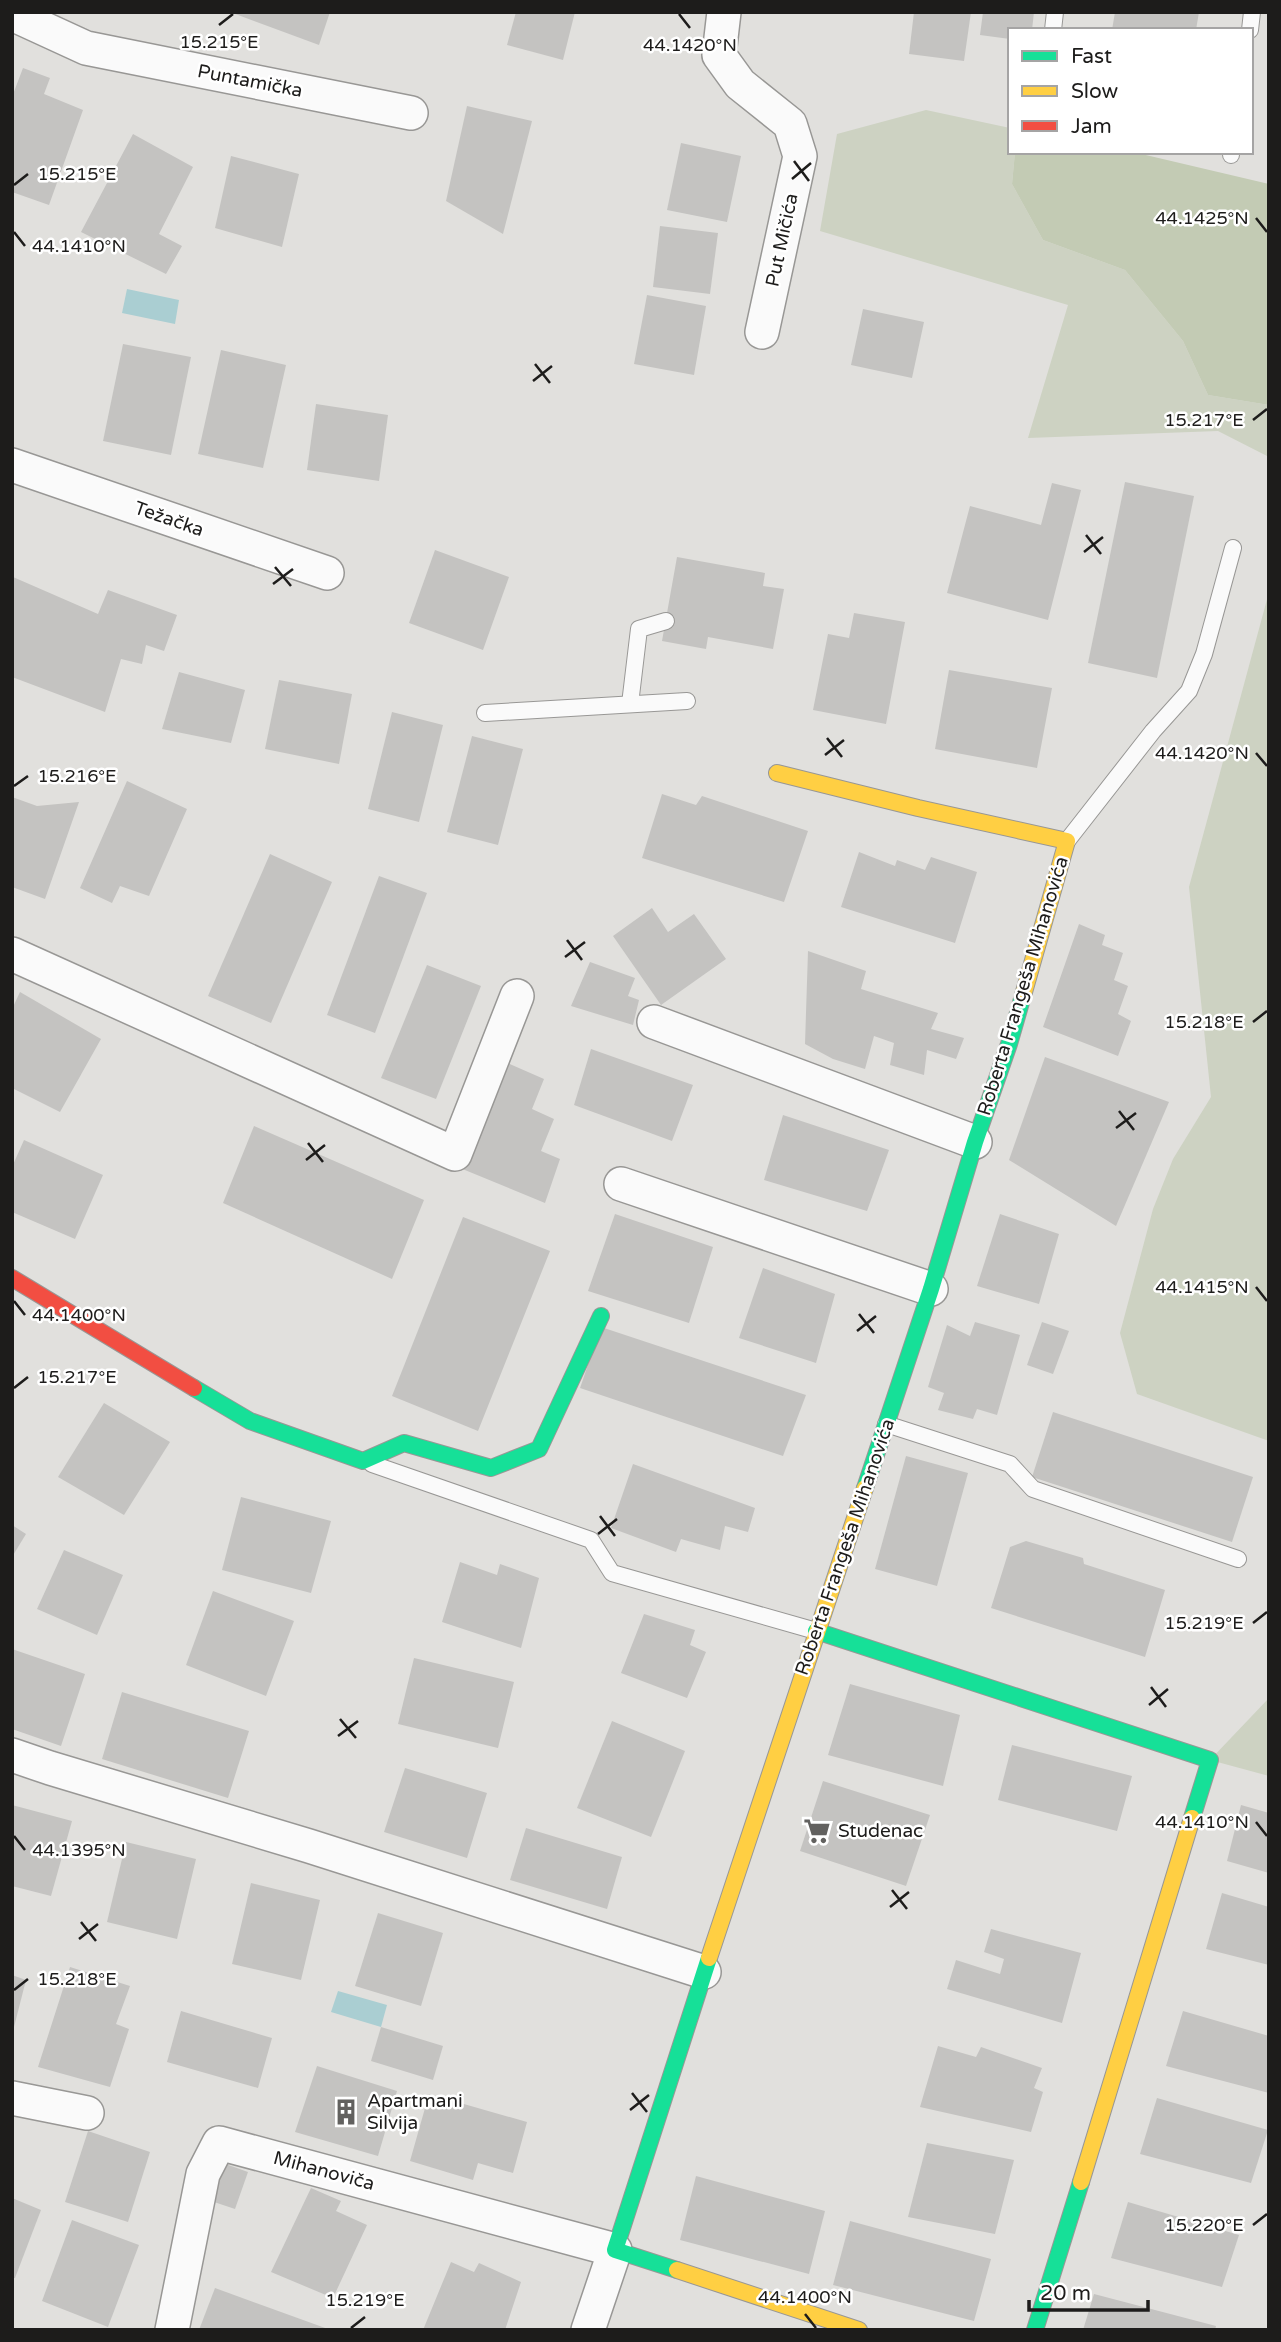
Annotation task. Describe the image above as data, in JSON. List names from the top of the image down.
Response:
{
  "streets": {
    "street": [
      "Puntamička",
      "Put Mičića",
      "Težačka",
      "Roberta Frangeša Mihanovića",
      "Mihanoviča"
    ]
  },
  "crossings": [
    ["Roberta Frangeša Mihanovića", "Mihanoviča"]
  ],
  "places": {
    "supermarket": ["Studenac"],
    "building": ["Apartmani Silvija"]
  },
  "legend": ["Fast", "Slow", "Jam"],
  "scale_bar": "20 m",
  "coordinates": [
    "15.215°E",
    "44.1420°N",
    "44.1425°N",
    "44.1410°N",
    "15.217°E",
    "15.216°E",
    "15.218°E",
    "44.1415°N",
    "44.1400°N",
    "15.219°E",
    "44.1395°N",
    "15.220°E"
  ]
}
